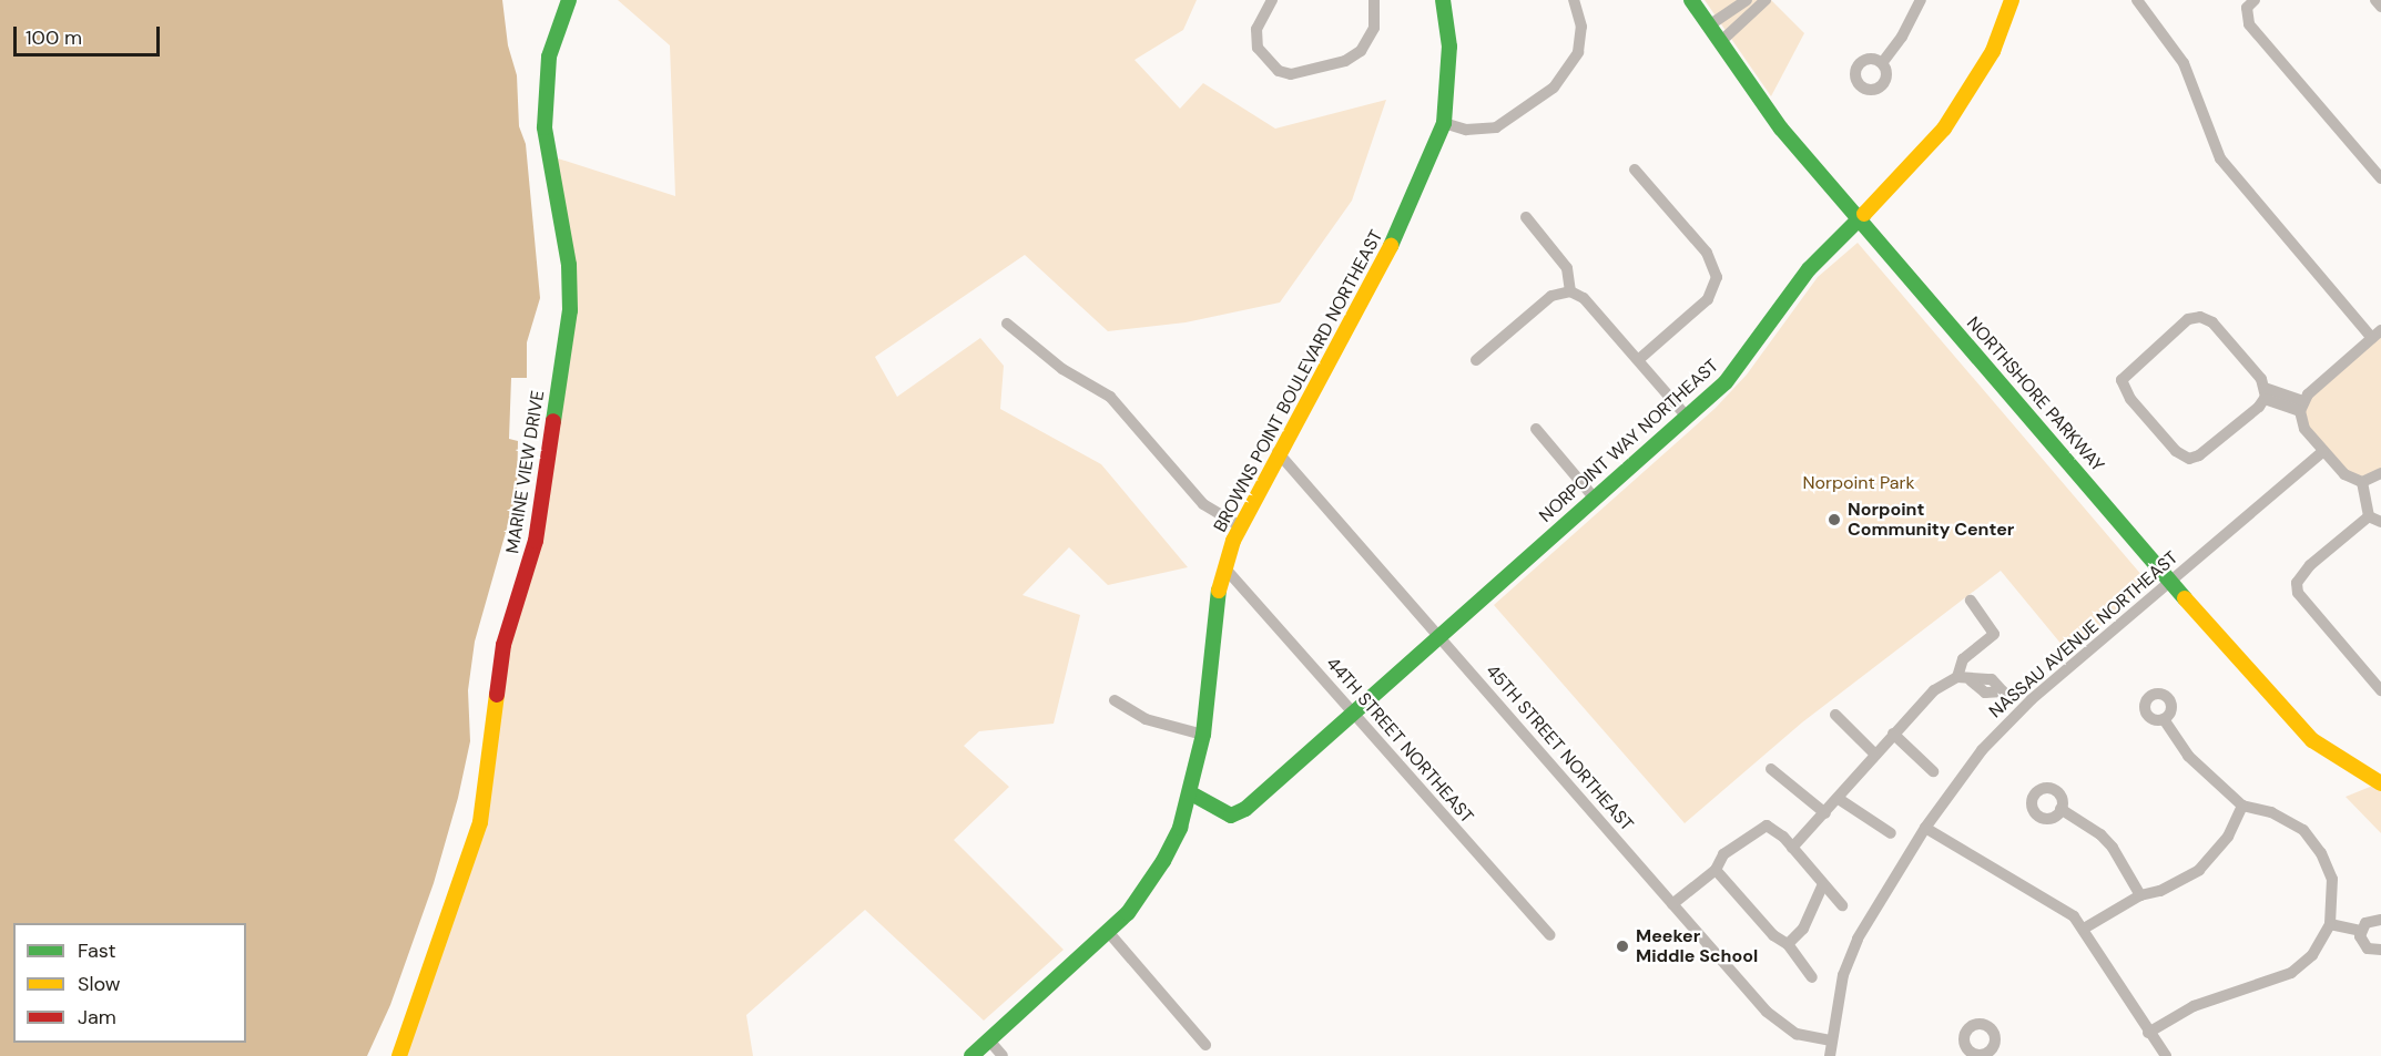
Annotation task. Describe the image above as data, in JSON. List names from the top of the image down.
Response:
{
  "streets": {
    "street": [
      "BROWNS POINT BOULEVARD NORTHEAST",
      "NORTHSHORE PARKWAY",
      "NORPOINT WAY NORTHEAST",
      "MARINE VIEW DRIVE",
      "NASSAU AVENUE NORTHEAST",
      "44TH STREET NORTHEAST",
      "45TH STREET NORTHEAST"
    ]
  },
  "crossings": [
    ["BROWNS POINT BOULEVARD NORTHEAST", "NORPOINT WAY NORTHEAST"],
    ["BROWNS POINT BOULEVARD NORTHEAST", "44TH STREET NORTHEAST"],
    ["BROWNS POINT BOULEVARD NORTHEAST", "45TH STREET NORTHEAST"],
    ["NORTHSHORE PARKWAY", "NORPOINT WAY NORTHEAST"],
    ["NORTHSHORE PARKWAY", "NASSAU AVENUE NORTHEAST"],
    ["NORPOINT WAY NORTHEAST", "44TH STREET NORTHEAST"],
    ["NORPOINT WAY NORTHEAST", "45TH STREET NORTHEAST"],
    ["NASSAU AVENUE NORTHEAST", "45TH STREET NORTHEAST"]
  ],
  "parks": ["Norpoint Park"],
  "places": ["Norpoint Community Center", "Meeker Middle School"],
  "legend": ["Fast", "Slow", "Jam"],
  "scale_bar": "100 m"
}
